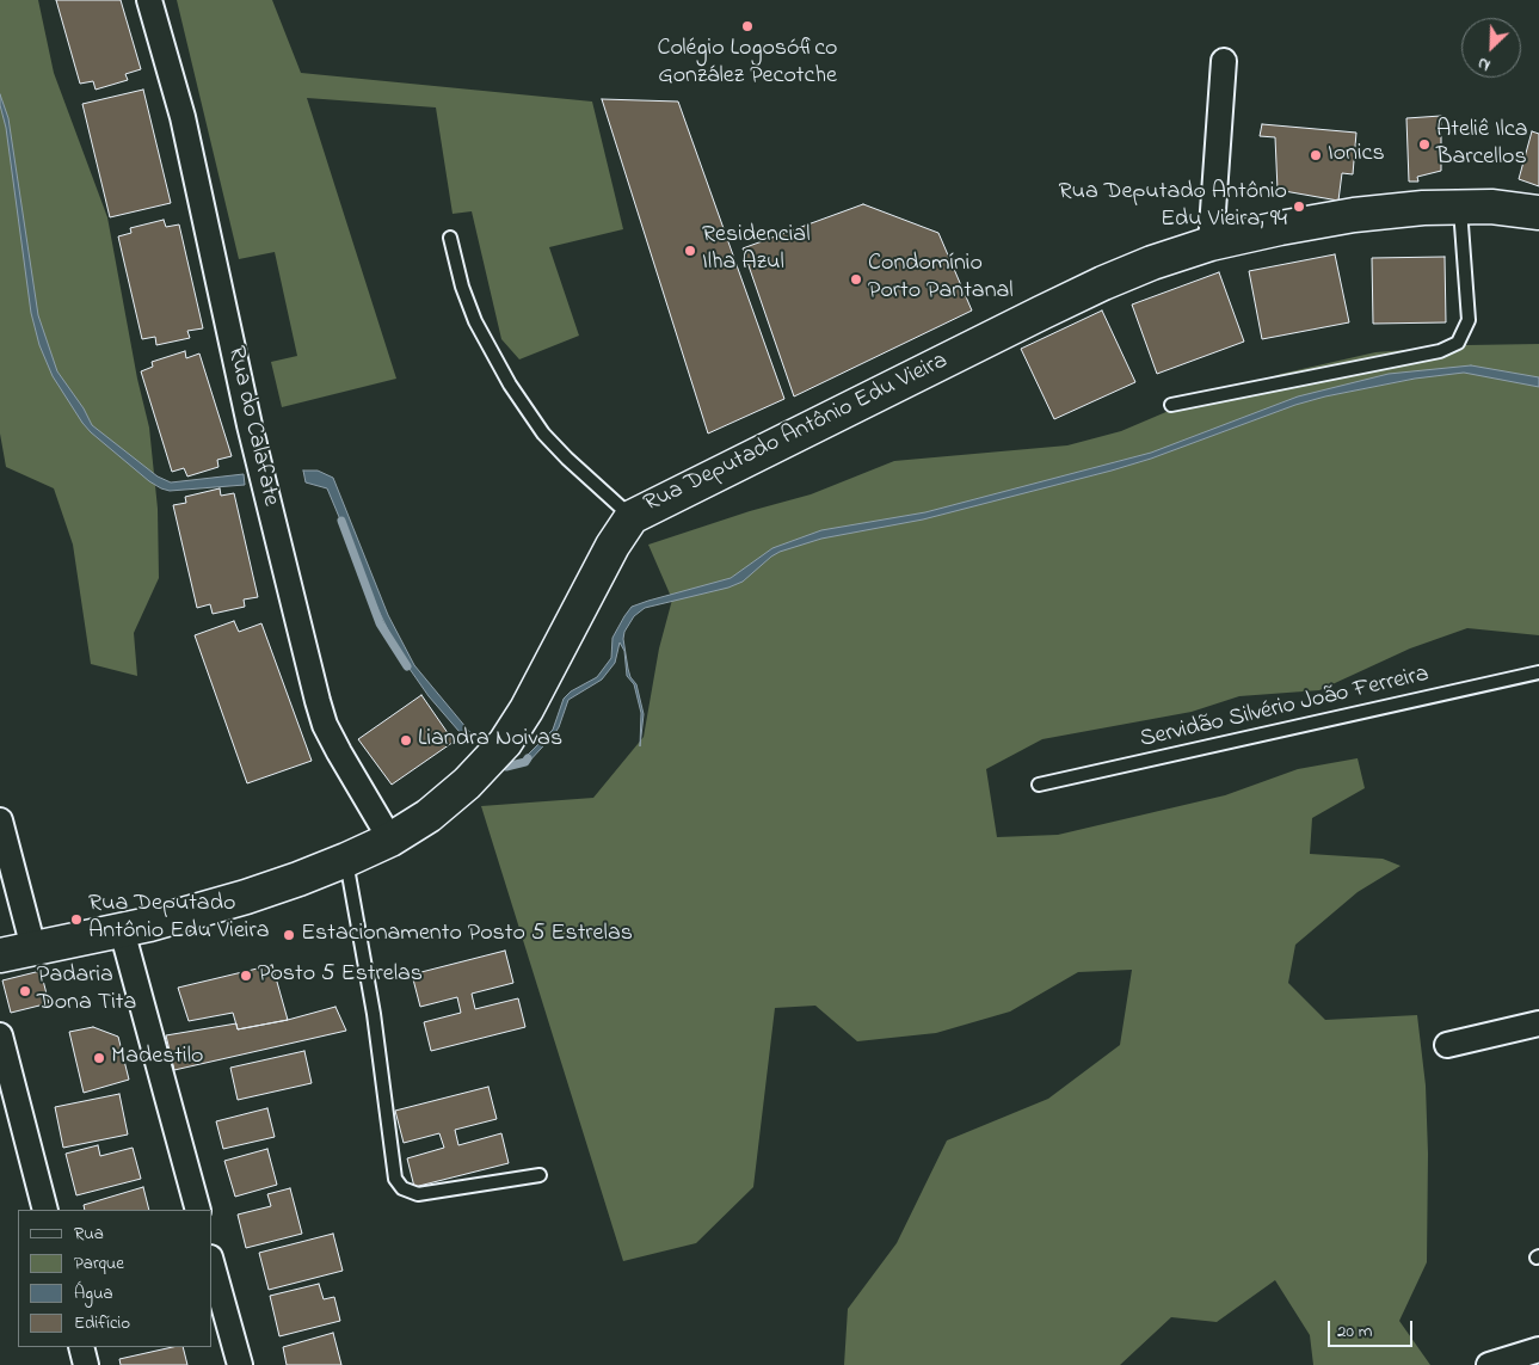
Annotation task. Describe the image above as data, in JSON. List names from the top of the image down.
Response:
{
  "streets": {
    "main road": ["Rua Deputado Antônio Edu Vieira"],
    "street": ["Rua do Calafate"],
    "lane": ["Servidão Silvério João Ferreira"]
  },
  "crossings": [
    ["Rua do Calafate", "Rua Deputado Antônio Edu Vieira"]
  ],
  "places": [
    "Colégio Logosófico González Pecotche",
    "Ateliê Ilca Barcellos",
    "Ionics",
    "Rua Deputado Antônio Edu Vieira, 94",
    "Residencial Ilha Azul",
    "Condomínio Porto Pantanal",
    "Liandra Noivas",
    "Rua Deputado Antônio Edu Vieira",
    "Estacionamento Posto 5 Estrelas",
    "Posto 5 Estrelas",
    "Padaria Dona Tita",
    "Madestilo"
  ],
  "legend": [
    "Rua",
    "Parque",
    "Água",
    "Edifício"
  ],
  "scale_bar": "20 m",
  "north": "bottom left"
}
